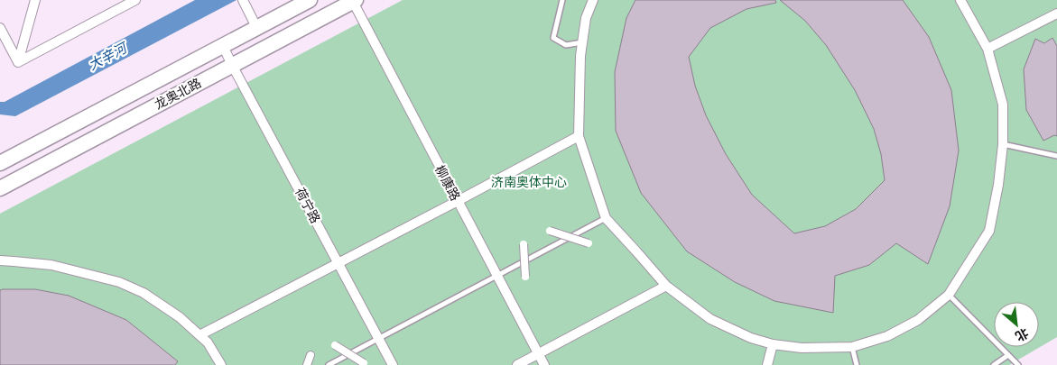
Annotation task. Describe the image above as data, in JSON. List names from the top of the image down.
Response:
{
  "streets": {
    "main road": ["龙奥北路"],
    "street": ["柳康路", "荷宁路"]
  },
  "crossings": [
    ["龙奥北路", "柳康路"],
    ["龙奥北路", "荷宁路"]
  ],
  "water": ["大辛河"],
  "parks": ["济南奥体中心"],
  "north": "bottom right"
}
